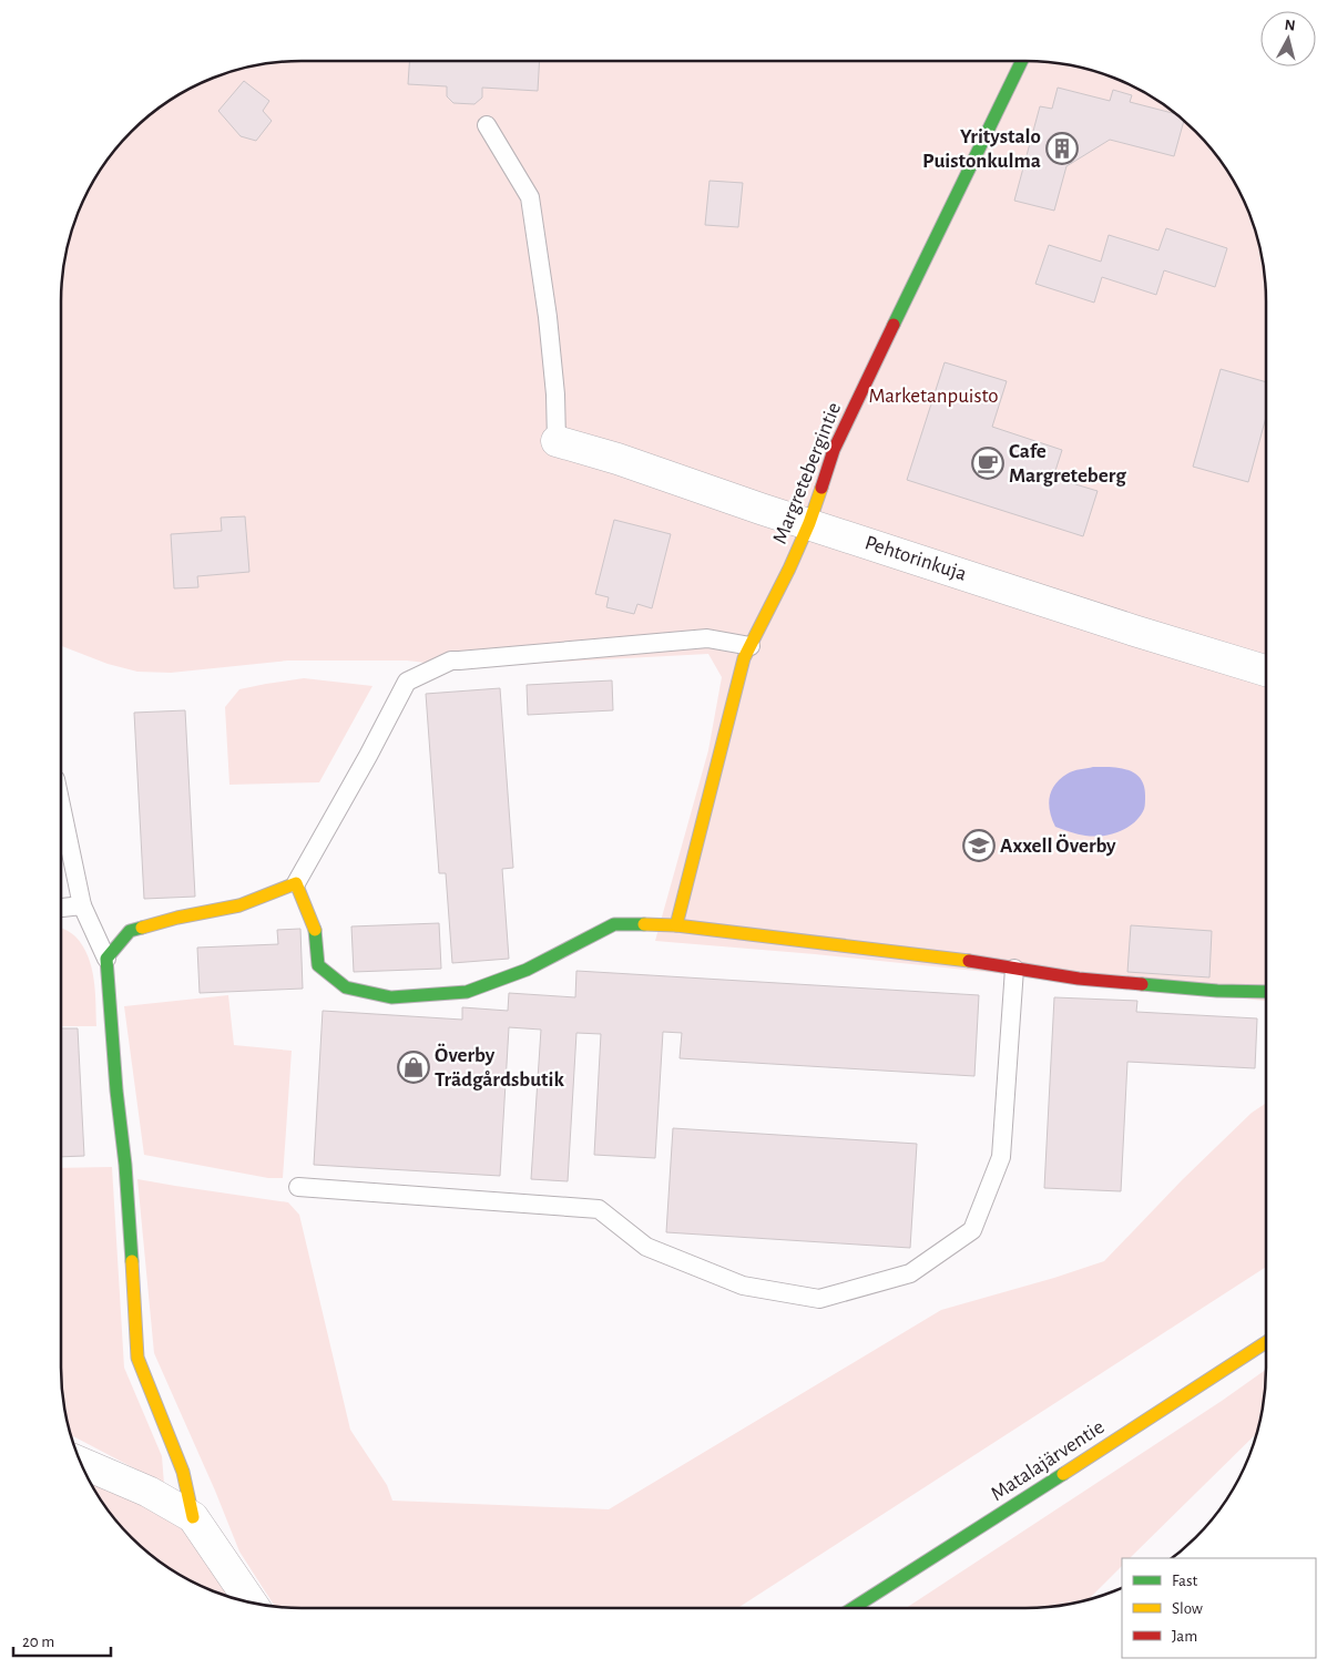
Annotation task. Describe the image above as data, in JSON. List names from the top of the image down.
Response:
{
  "streets": {
    "street": ["Margretebergintie", "Pehtorinkuja", "Matalajärventie"]
  },
  "crossings": [
    ["Margretebergintie", "Pehtorinkuja"]
  ],
  "parks": ["Marketanpuisto"],
  "places": {
    "building": ["Yritystalo Puistonkulma"],
    "cafe": ["Cafe Margreteberg"],
    "school or university": ["Axxell Överby"],
    "shop": ["Överby Trädgårdsbutik"]
  },
  "legend": ["Fast", "Slow", "Jam"],
  "scale_bar": "20 m",
  "north": "top"
}
